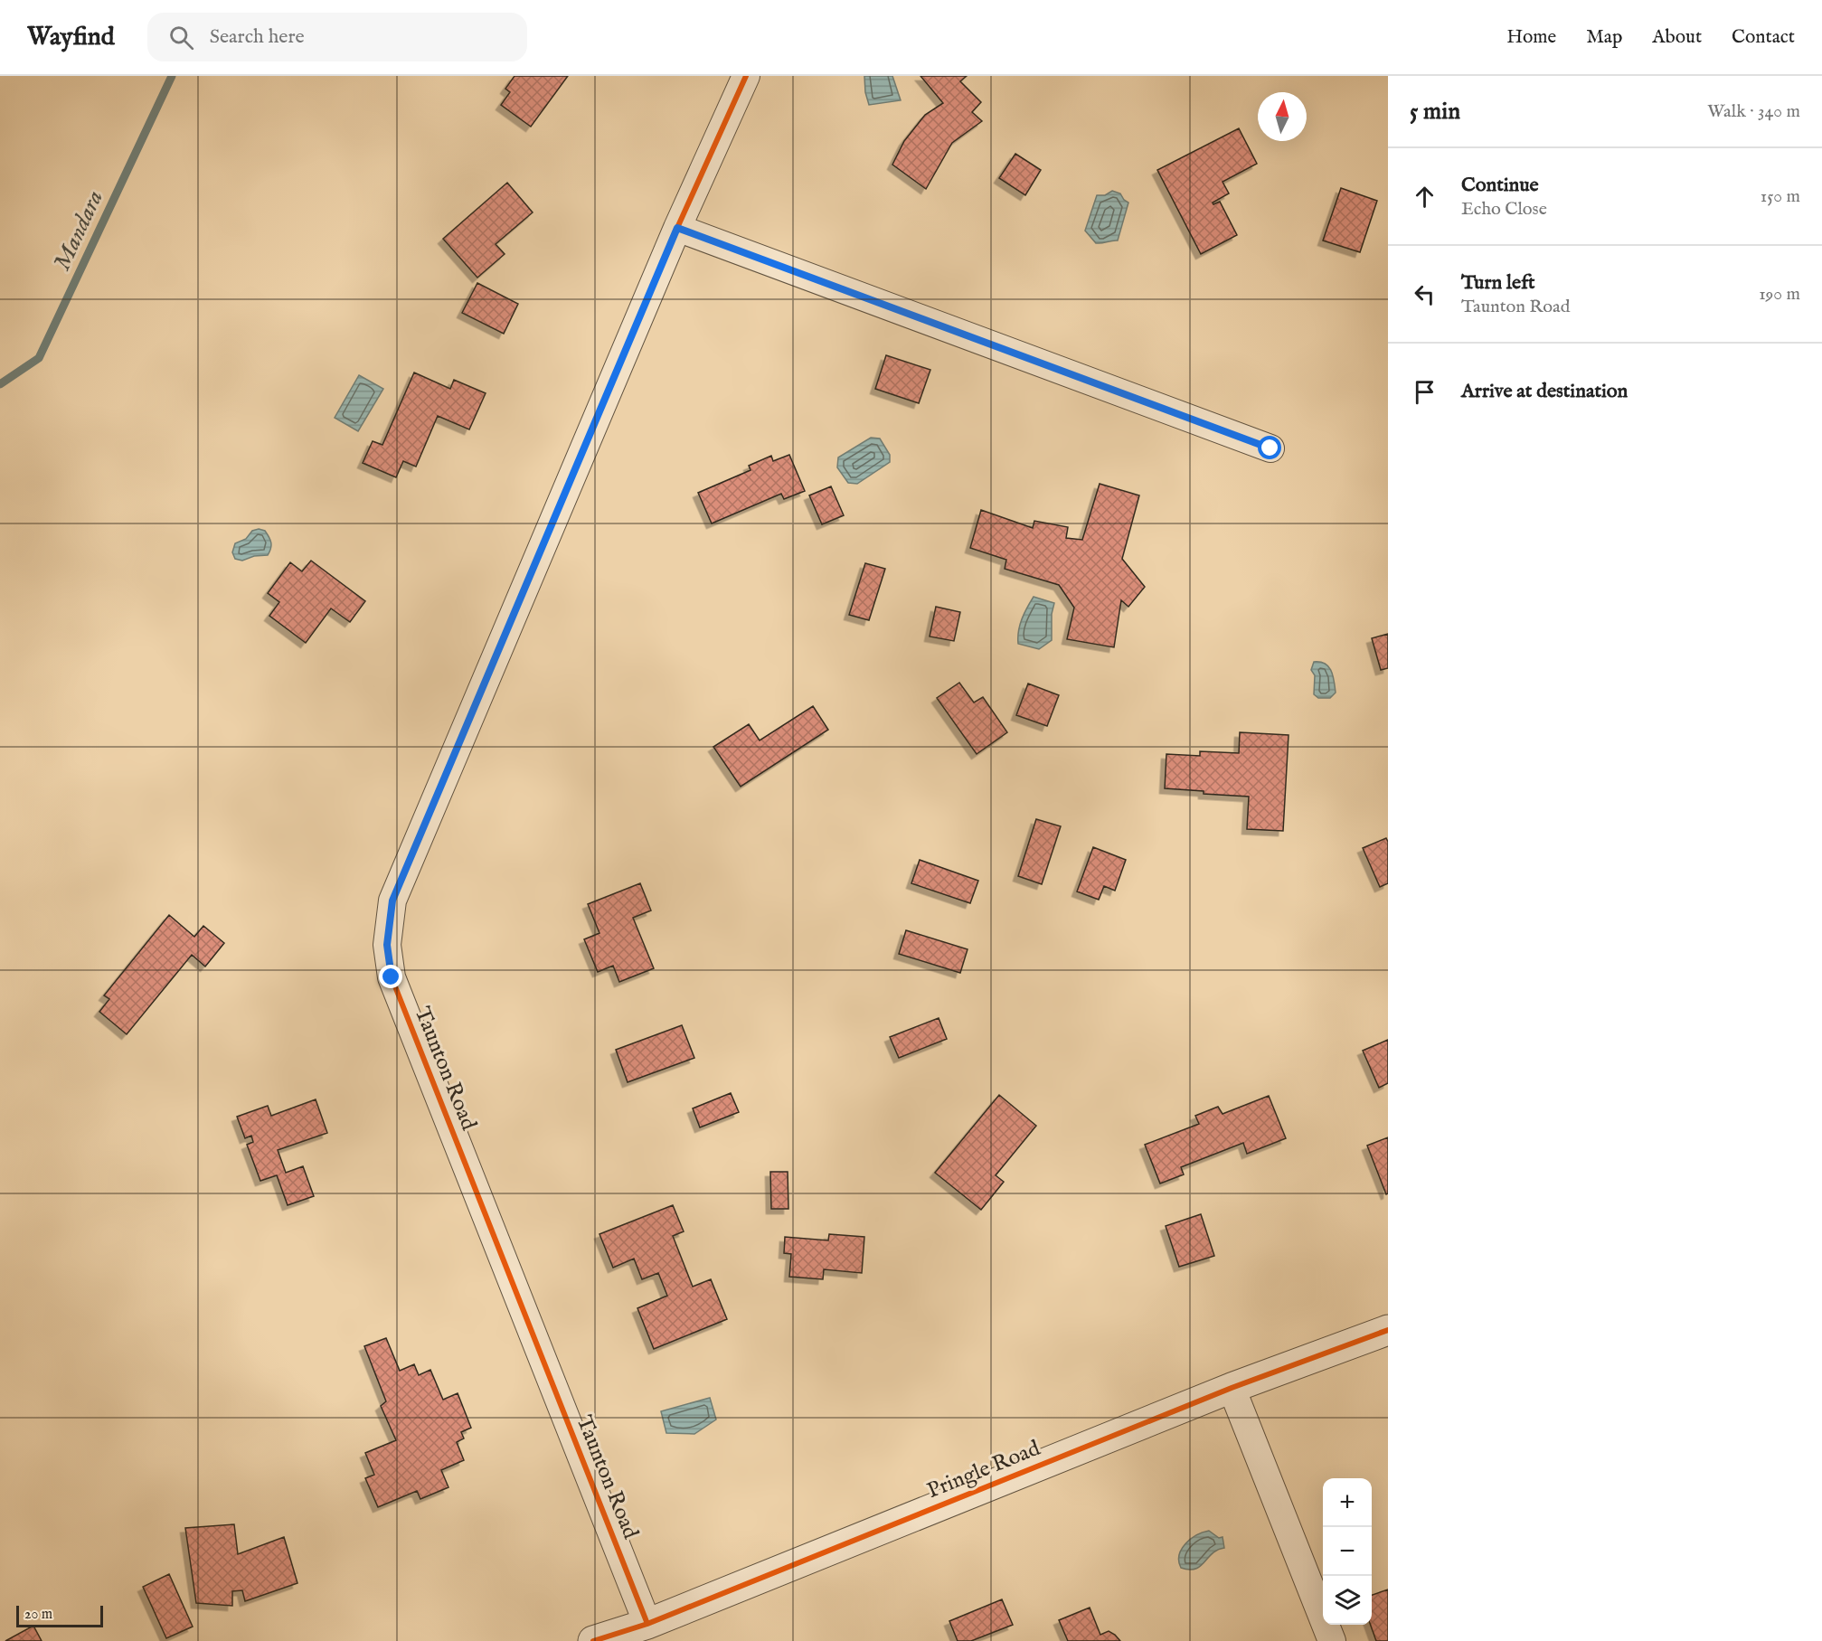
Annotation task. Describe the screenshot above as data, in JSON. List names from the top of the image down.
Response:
{
  "streets": {
    "street": ["Taunton Road", "Pringle Road"]
  },
  "crossings": [
    ["Taunton Road", "Pringle Road"]
  ],
  "water": ["Mandara"],
  "scale_bar": "20 m",
  "north": "top",
  "page": {
    "header": "Wayfind",
    "search": "Search here",
    "nav": [
      "Home",
      "Map",
      "About",
      "Contact"
    ],
    "heading": ["5 min", "Walk · 340 m"],
    "list": [
      ["Continue", "Echo Close", "150 m"],
      ["Turn left", "Taunton Road", "190 m"],
      "Arrive at destination"
    ],
    "map_buttons": ["+", "−"],
    "scale": "20 m"
  }
}
